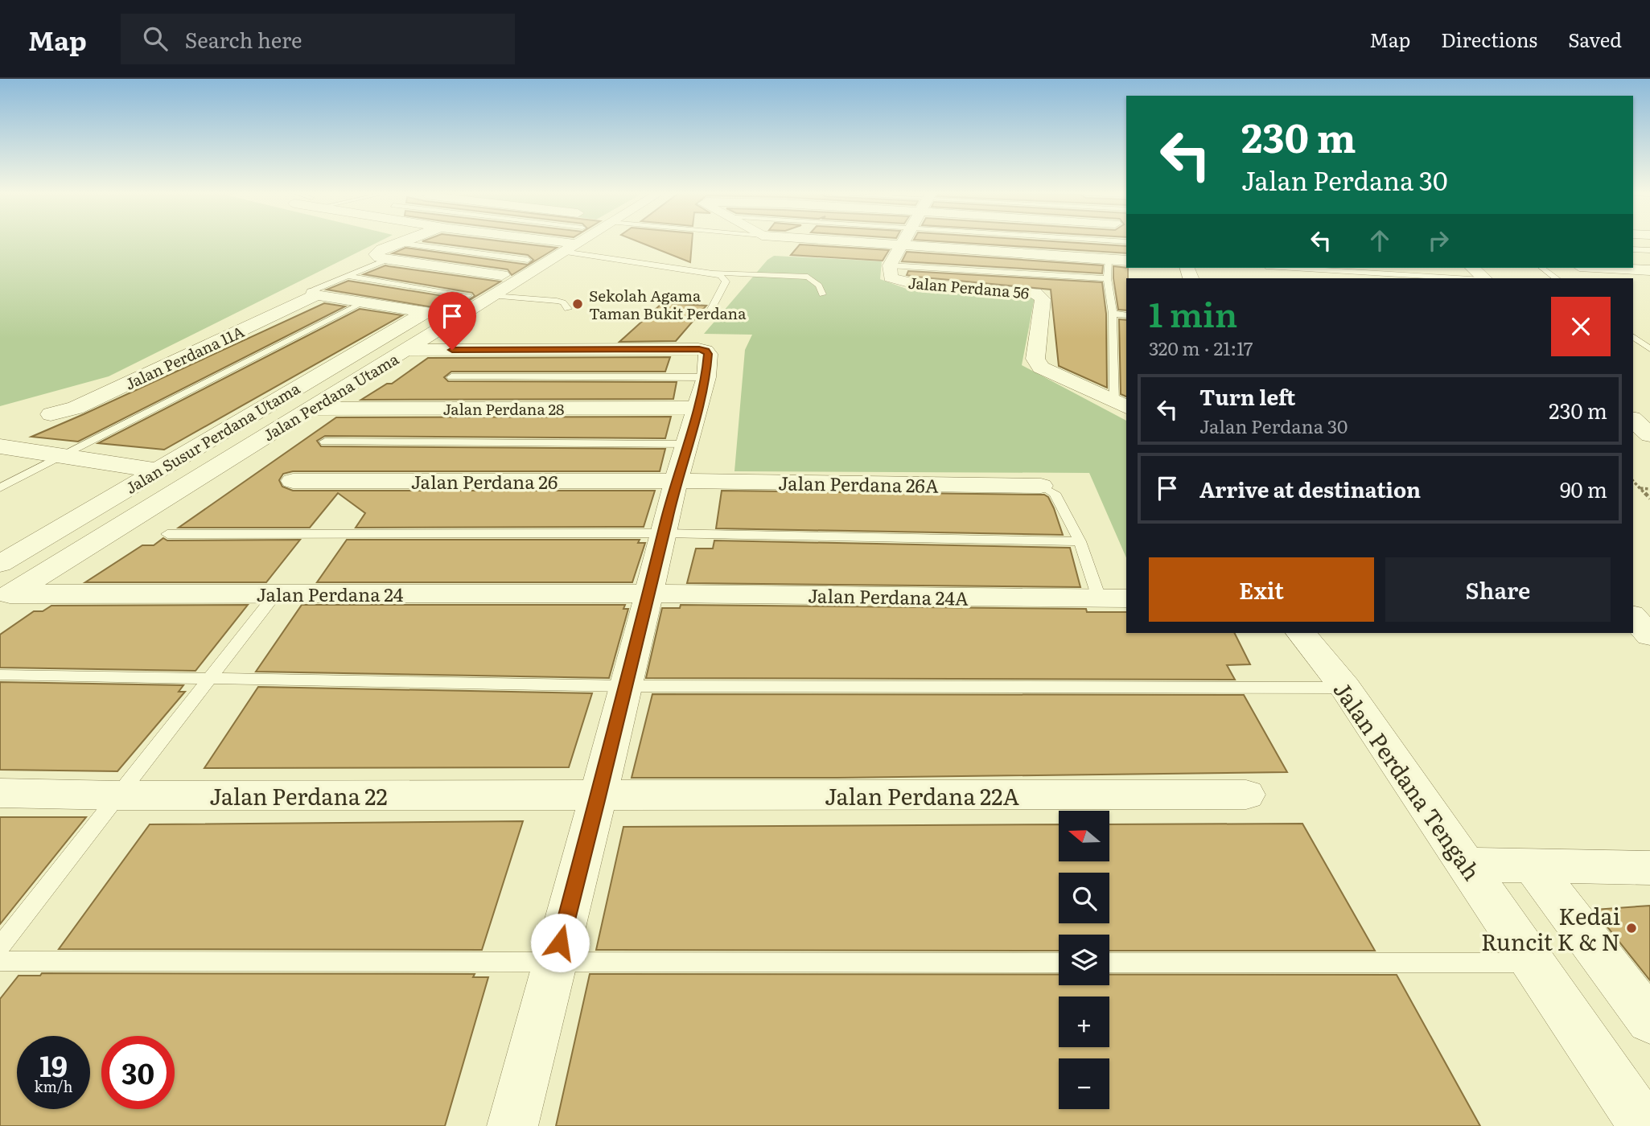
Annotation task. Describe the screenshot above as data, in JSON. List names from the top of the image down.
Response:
{
  "streets": {
    "street": [
      "Jalan Perdana 56",
      "Jalan Perdana 11A",
      "Jalan Perdana Utama",
      "Jalan Perdana 28",
      "Jalan Susur Perdana Utama",
      "Jalan Perdana 26",
      "Jalan Perdana 26A",
      "Jalan Perdana 24",
      "Jalan Perdana 24A",
      "Jalan Perdana Tengah",
      "Jalan Perdana 22",
      "Jalan Perdana 22A"
    ]
  },
  "crossings": [
    ["Jalan Perdana Utama", "Jalan Perdana 28"],
    ["Jalan Perdana Utama", "Jalan Perdana 24"],
    ["Jalan Perdana 26", "Jalan Perdana 26A"],
    ["Jalan Perdana 24", "Jalan Perdana 24A"],
    ["Jalan Perdana 22", "Jalan Perdana 22A"]
  ],
  "places": ["Sekolah Agama Taman Bukit Perdana", "Kedai Runcit K & N"],
  "north": "left",
  "page": {
    "header": "Map",
    "search": "Search here",
    "nav": ["Map", "Directions", "Saved"],
    "turn": ["230 m", "Jalan Perdana 30"],
    "heading": ["1 min", "320 m · 21:17"],
    "list": [
      {
        "name": "Turn left",
        "note": "Jalan Perdana 30",
        "value": "230 m"
      },
      {
        "name": "Arrive at destination",
        "value": "90 m"
      }
    ],
    "buttons": ["Exit", "Share"],
    "map_buttons": ["+", "−"],
    "speed": "19 km/h",
    "limit": "30"
  }
}
